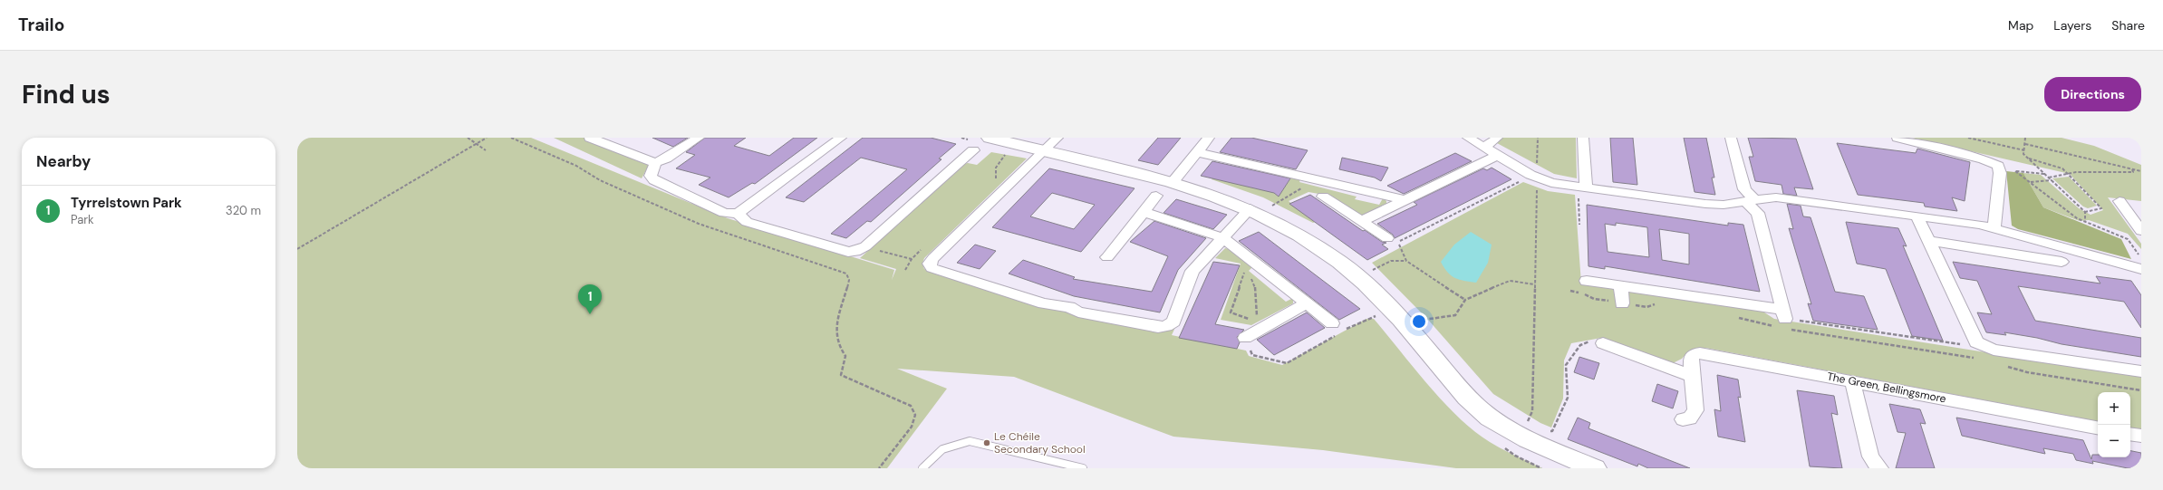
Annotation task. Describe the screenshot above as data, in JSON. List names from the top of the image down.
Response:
{
  "streets": {
    "street": ["The Green, Bellingsmore"]
  },
  "places": ["Le Chéile Secondary School"],
  "page": {
    "header": "Trailo",
    "nav": ["Map", "Layers", "Share"],
    "buttons": "Directions",
    "title": "Find us",
    "heading": "Nearby",
    "list": [
      {
        "mark": "1",
        "name": "Tyrrelstown Park",
        "note": "Park",
        "value": "320 m"
      }
    ],
    "pins": "1",
    "map_buttons": ["+", "−"]
  }
}
